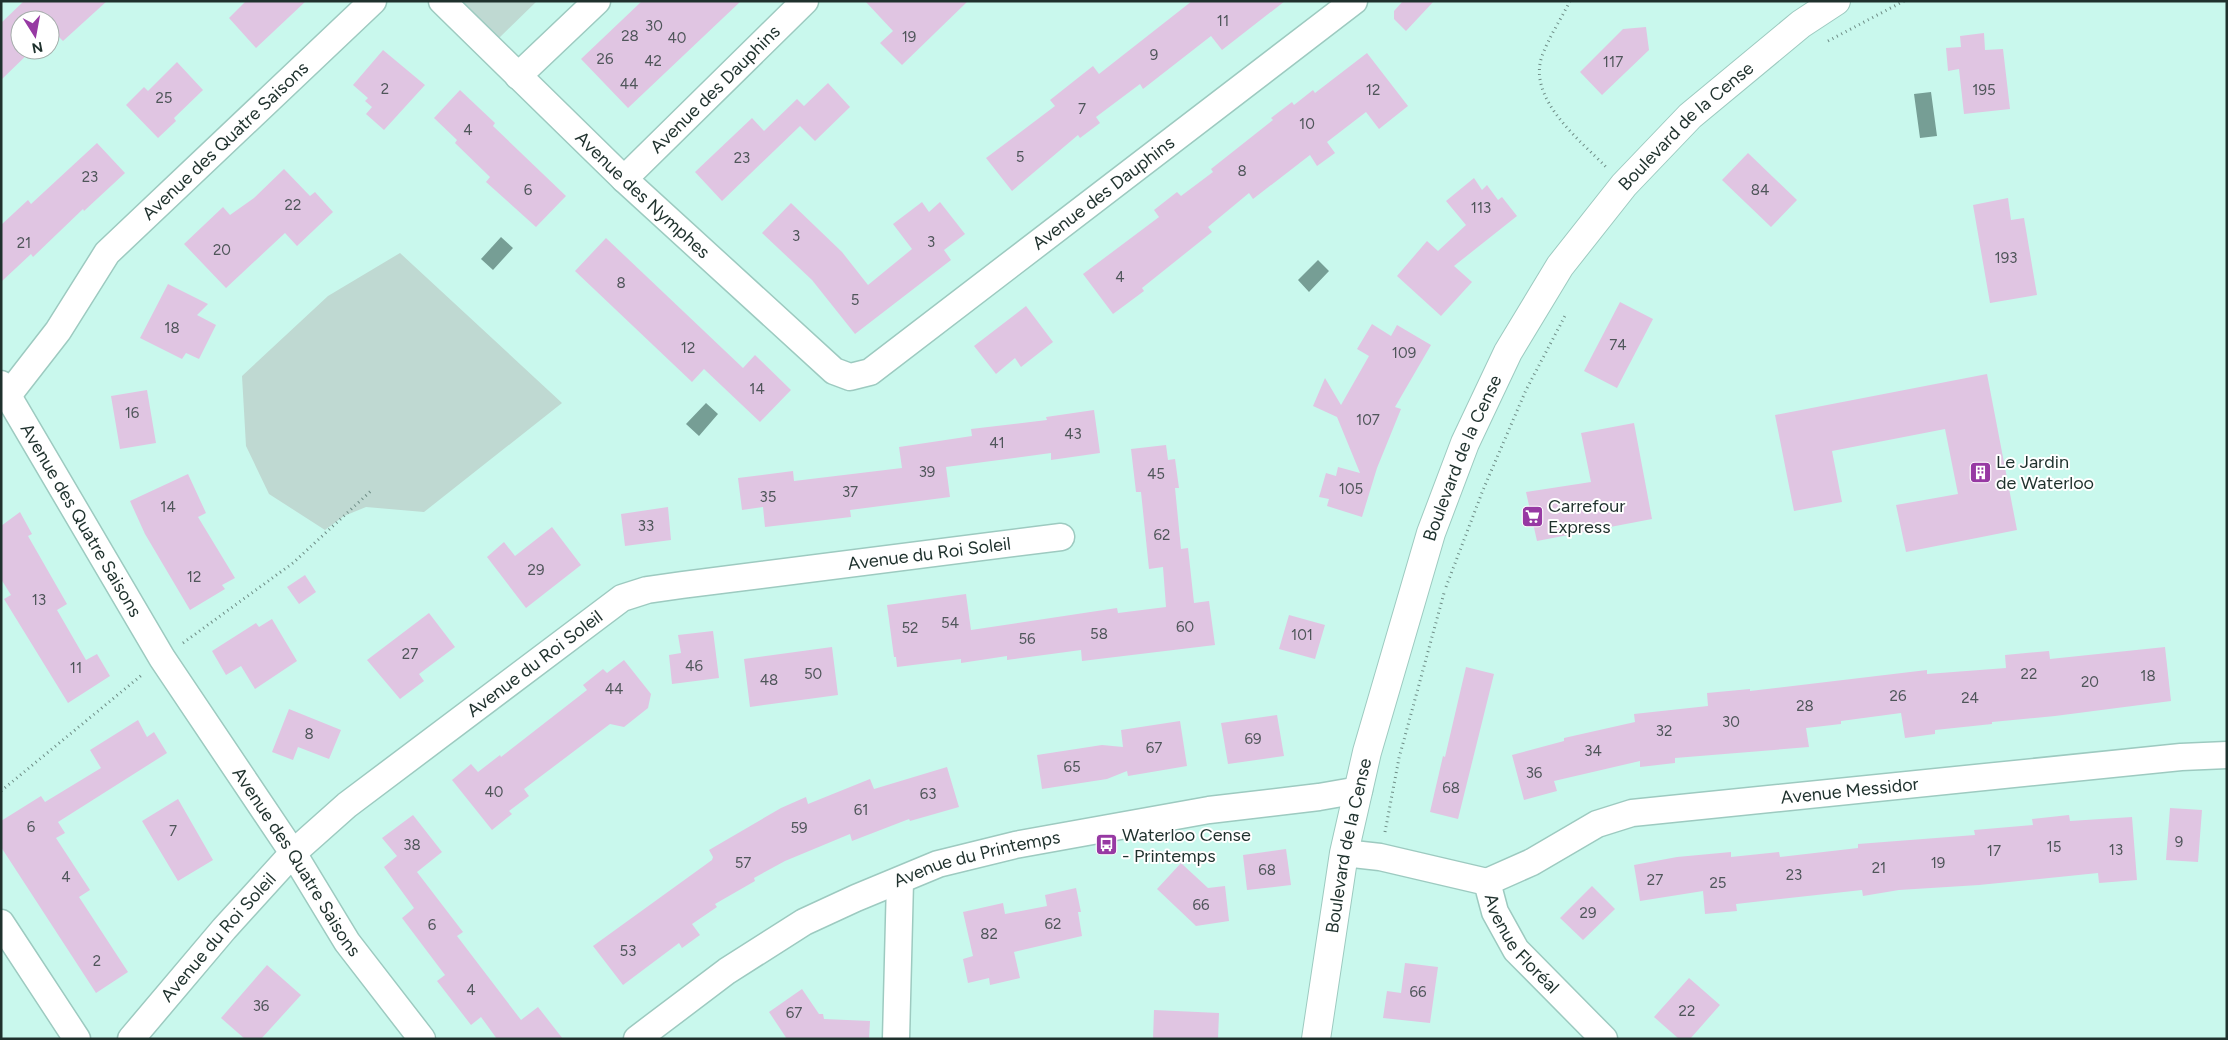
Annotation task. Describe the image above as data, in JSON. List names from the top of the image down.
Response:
{
  "streets": {
    "main road": ["Boulevard de la Cense"],
    "street": [
      "Avenue des Dauphins",
      "Avenue des Quatre Saisons",
      "Avenue des Nymphes",
      "Avenue du Roi Soleil",
      "Avenue Messidor",
      "Avenue du Printemps",
      "Avenue Floréal"
    ]
  },
  "crossings": [
    ["Avenue des Dauphins", "Avenue des Nymphes"],
    ["Boulevard de la Cense", "Avenue du Printemps"],
    ["Boulevard de la Cense", "Avenue Floréal"],
    ["Avenue des Quatre Saisons", "Avenue du Roi Soleil"],
    ["Avenue Messidor", "Avenue Floréal"]
  ],
  "places": {
    "building": ["Le Jardin de Waterloo"],
    "supermarket": ["Carrefour Express"],
    "bus stop": ["Waterloo Cense - Printemps"]
  },
  "house_numbers": [
    "11",
    "30",
    "28",
    "19",
    "40",
    "9",
    "26",
    "42",
    "117",
    "44",
    "2",
    "12",
    "195",
    "25",
    "7",
    "10",
    "4",
    "5",
    "23",
    "8",
    "23",
    "6",
    "84",
    "22",
    "113",
    "3",
    "3",
    "21",
    "20",
    "193",
    "4",
    "8",
    "5",
    "18",
    "74",
    "12",
    "109",
    "14",
    "16",
    "107",
    "43",
    "41",
    "39",
    "45",
    "105",
    "37",
    "35",
    "14",
    "33",
    "62",
    "29",
    "12",
    "13",
    "54",
    "60",
    "52",
    "58",
    "101",
    "56",
    "27",
    "46",
    "11",
    "50",
    "22",
    "18",
    "48",
    "20",
    "44",
    "26",
    "24",
    "28",
    "30",
    "32",
    "8",
    "69",
    "67",
    "34",
    "65",
    "36",
    "68",
    "40",
    "63",
    "61",
    "6",
    "59",
    "7",
    "9",
    "38",
    "15",
    "13",
    "17",
    "57",
    "19",
    "21",
    "68",
    "23",
    "4",
    "27",
    "25",
    "66",
    "29",
    "62",
    "6",
    "82",
    "53",
    "2",
    "4",
    "66",
    "36",
    "22",
    "67"
  ],
  "north": "bottom"
}
